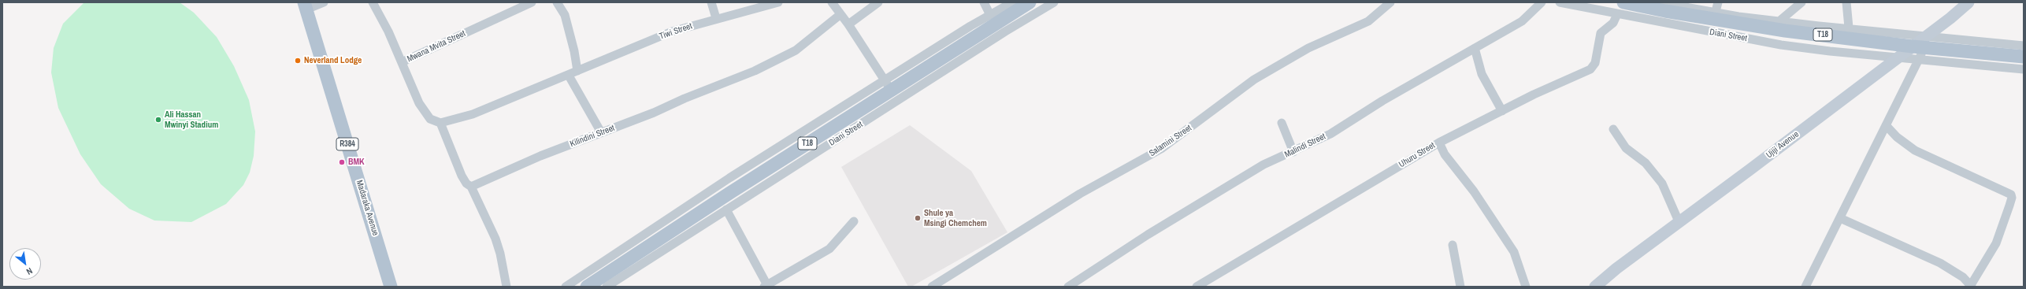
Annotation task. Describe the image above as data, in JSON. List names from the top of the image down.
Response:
{
  "streets": {
    "main road": [
      "T18",
      "R384",
      "Ujiji Avenue",
      "Madaraka Avenue"
    ],
    "street": [
      "Tiwi Street",
      "Diani Street",
      "Mwana Mvita Street",
      "Kilindini Street",
      "Salamini Street",
      "Malindi Street",
      "Uhuru Street"
    ]
  },
  "crossings": [
    ["T18", "Diani Street"],
    ["T18", "Ujiji Avenue"],
    ["Diani Street", "Ujiji Avenue"],
    ["Diani Street", "Uhuru Street"]
  ],
  "places": [
    "Neverland Lodge",
    "Ali Hassan Mwinyi Stadium",
    "BMK",
    "Shule ya Msingi Chemchem"
  ],
  "north": "bottom right"
}
